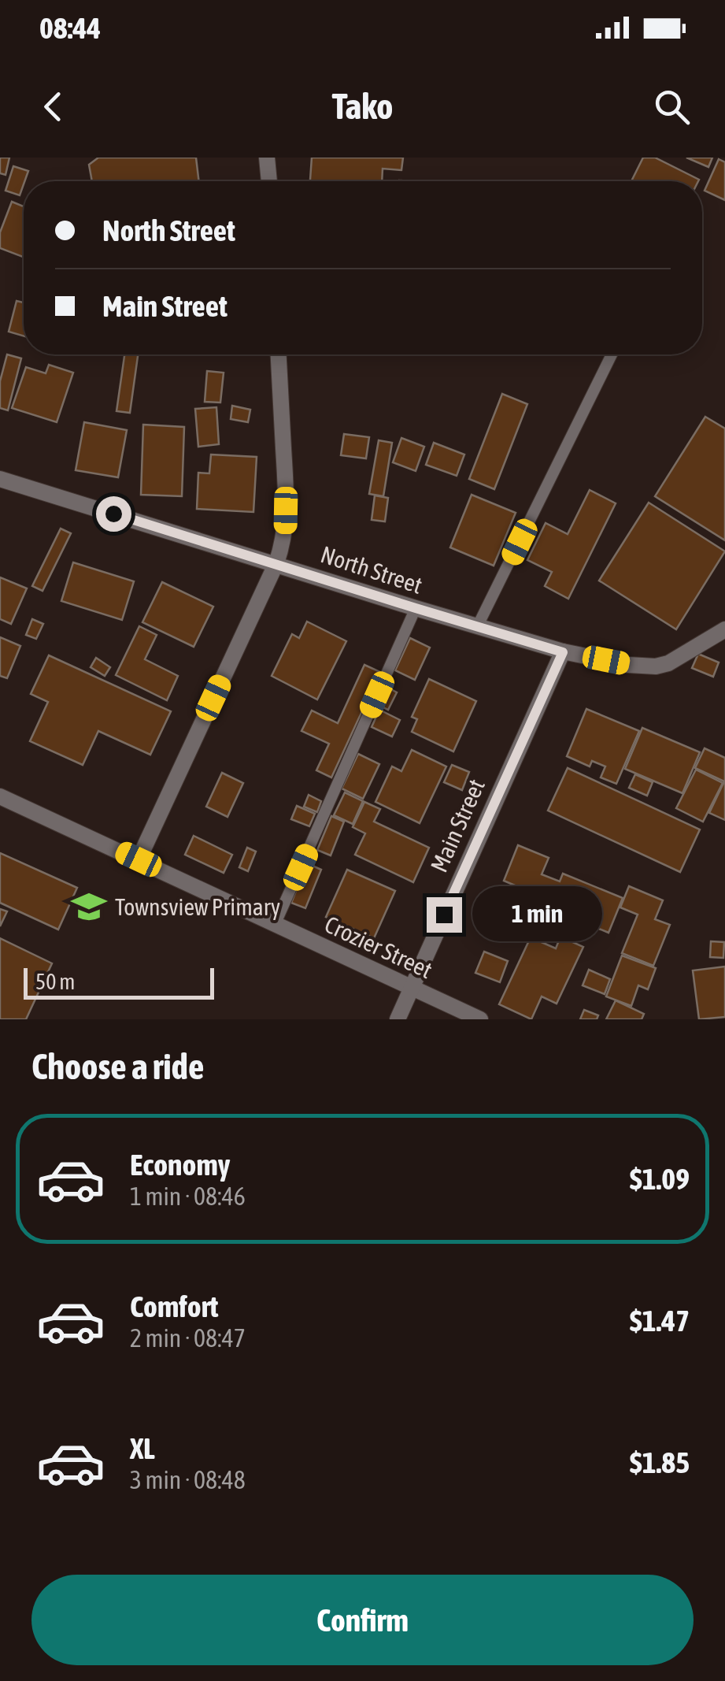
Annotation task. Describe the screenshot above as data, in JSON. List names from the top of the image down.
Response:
{
  "streets": {
    "street": ["North Street", "Main Street", "Crozier Street"]
  },
  "crossings": [
    ["North Street", "Main Street"],
    ["Main Street", "Crozier Street"]
  ],
  "places": {
    "school or university": ["Townsview Primary"]
  },
  "scale_bar": "50 m",
  "page": {
    "status": "08:44",
    "header": "Tako",
    "banner": ["North Street", "Main Street"],
    "bubble": "1 min",
    "scale": "50 m",
    "heading": "Choose a ride",
    "list": [
      {
        "name": "Economy",
        "note": "1 min · 08:46",
        "value": "$1.09"
      },
      {
        "name": "Comfort",
        "note": "2 min · 08:47",
        "value": "$1.47"
      },
      {
        "name": "XL",
        "note": "3 min · 08:48",
        "value": "$1.85"
      }
    ],
    "buttons": "Confirm"
  }
}
